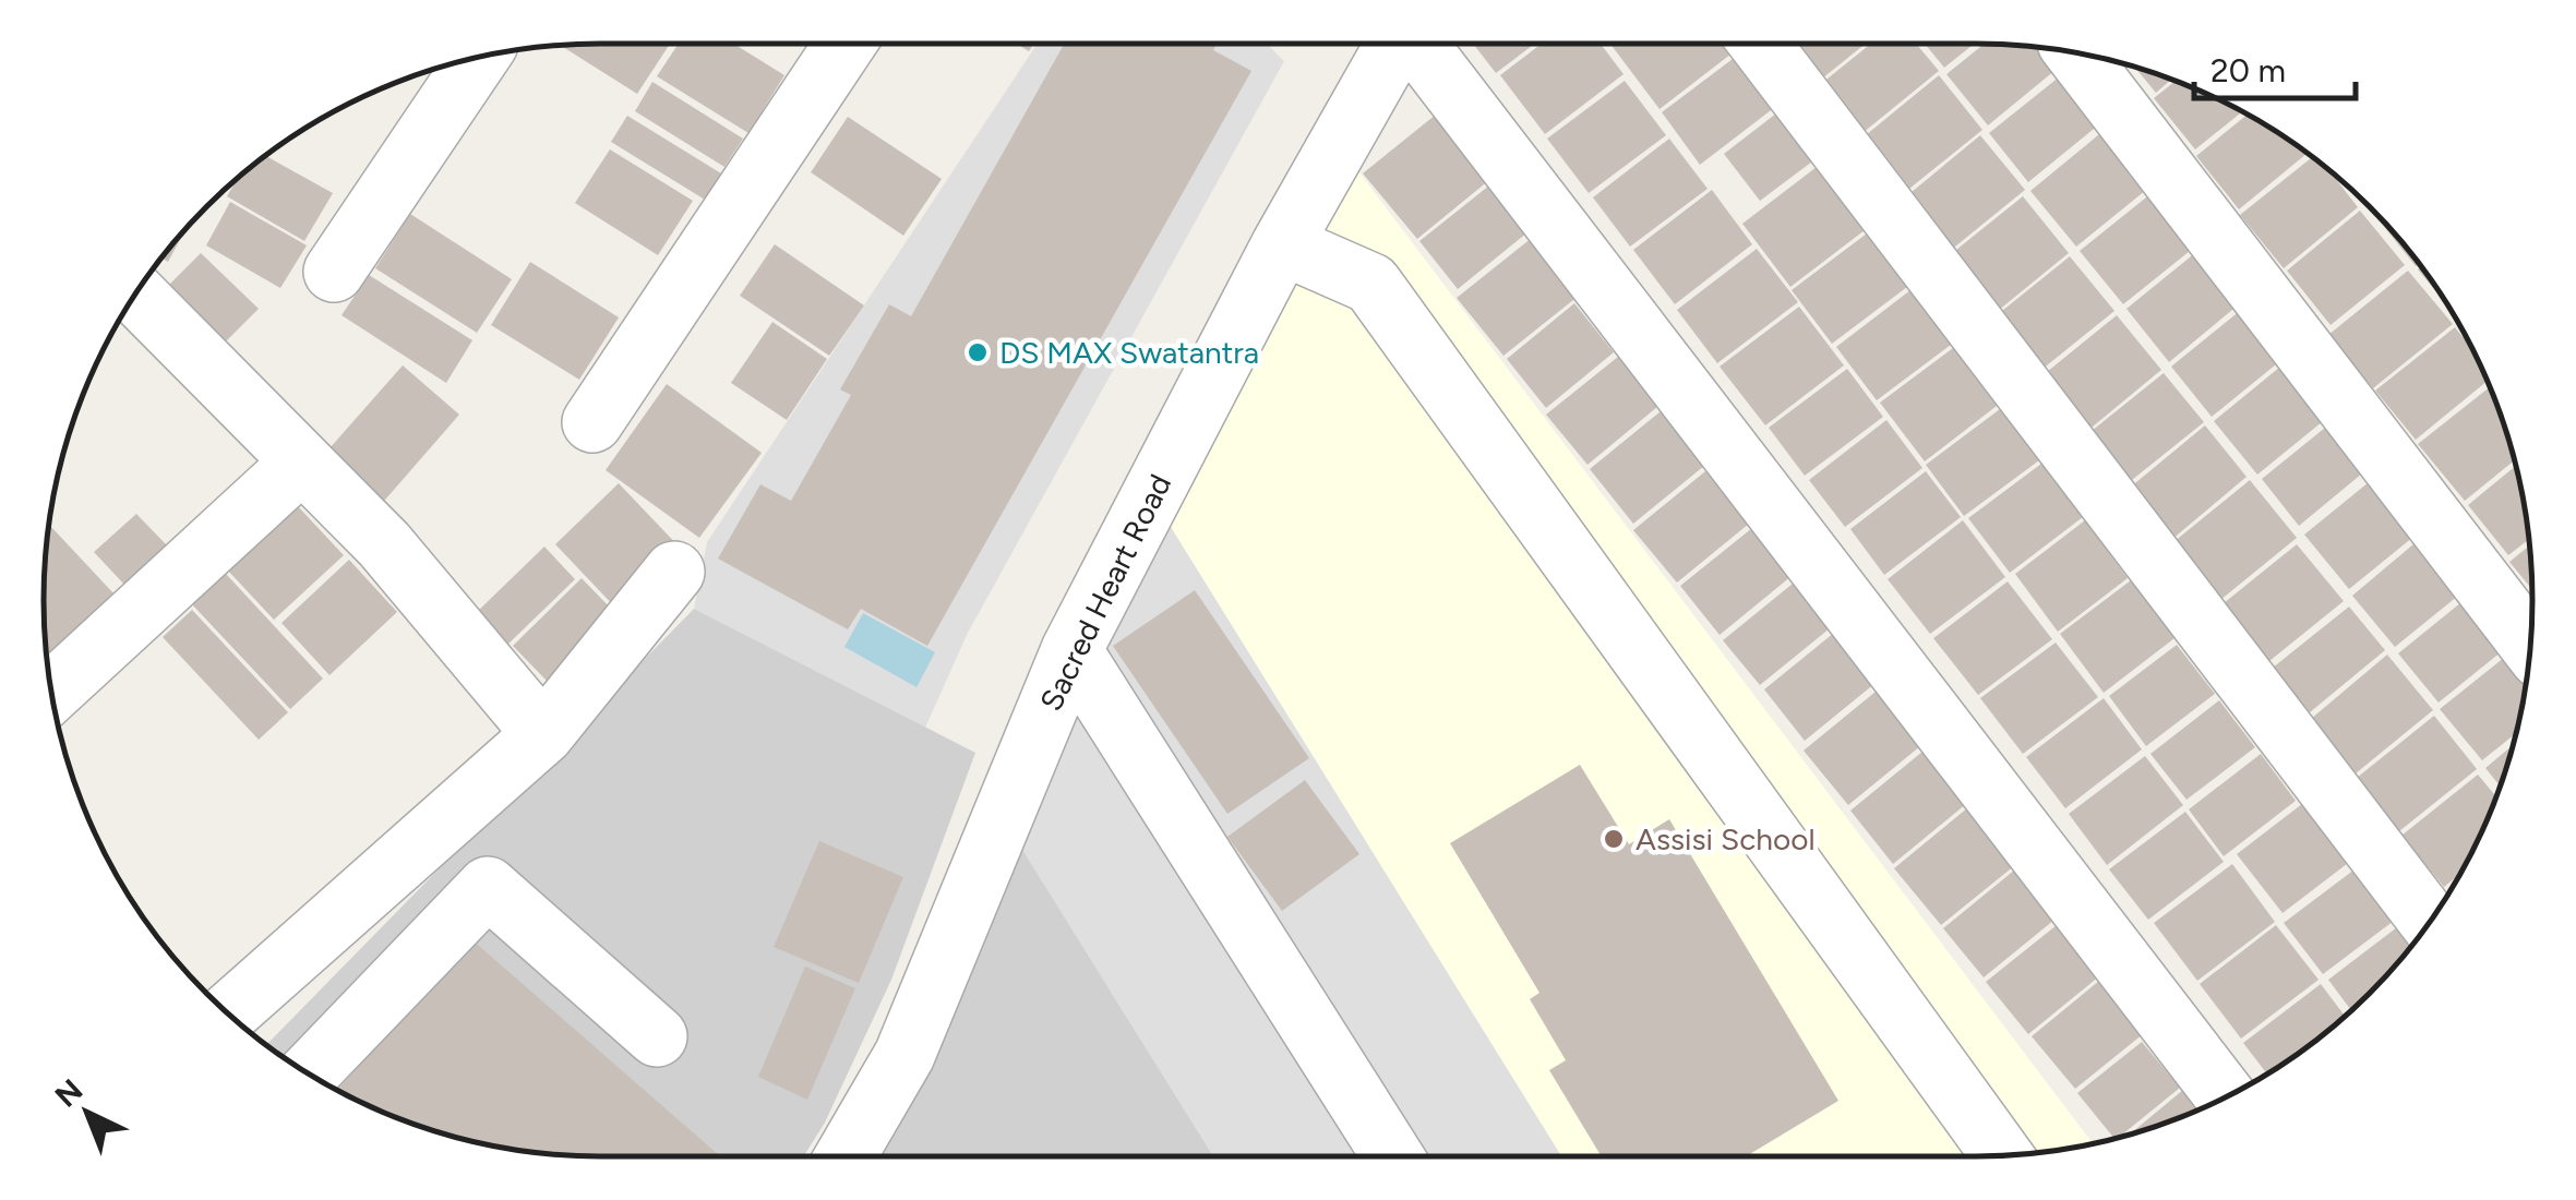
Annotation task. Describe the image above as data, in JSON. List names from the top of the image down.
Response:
{
  "streets": {
    "street": ["Sacred Heart Road"]
  },
  "places": ["DS MAX Swatantra", "Assisi School"],
  "scale_bar": "20 m",
  "north": "top left"
}
